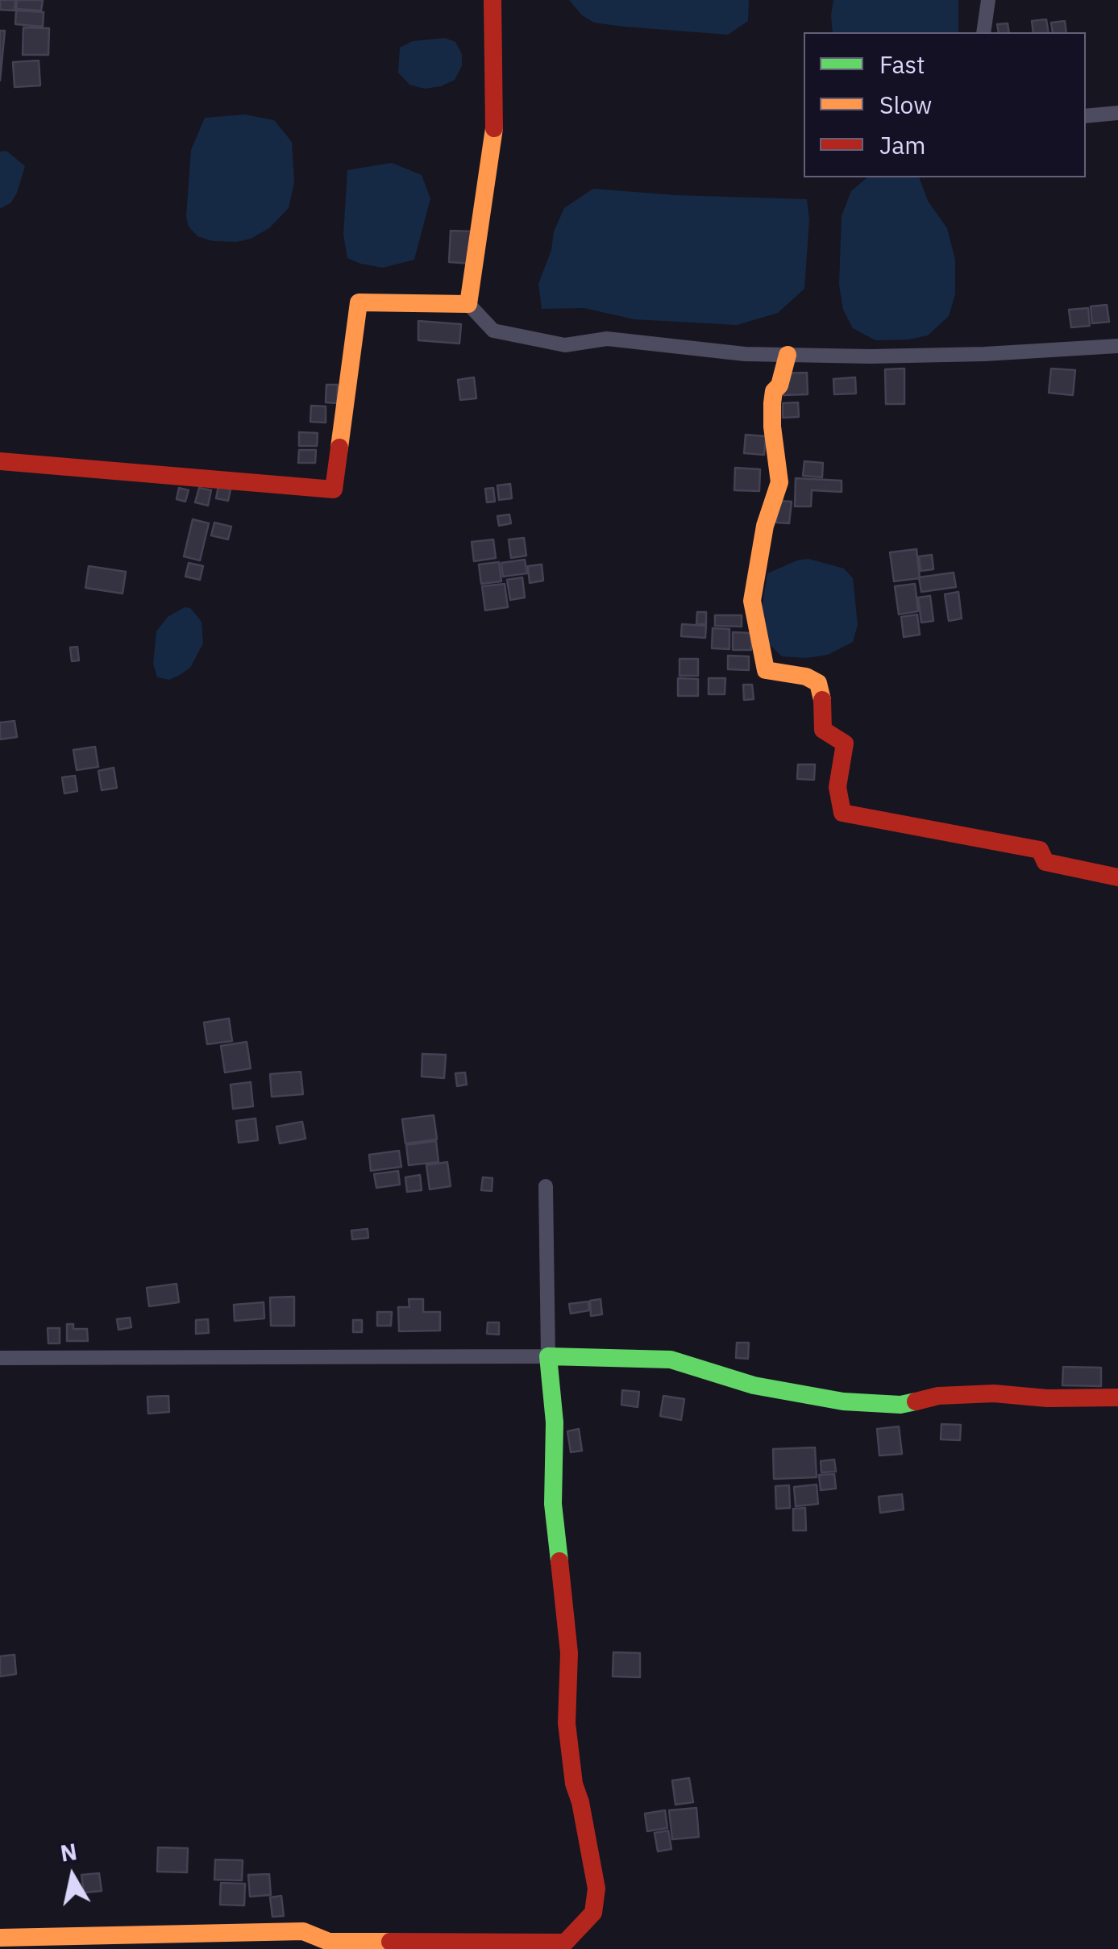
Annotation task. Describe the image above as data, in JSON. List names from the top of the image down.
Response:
{
  "legend": ["Fast", "Slow", "Jam"],
  "north": "top"
}
